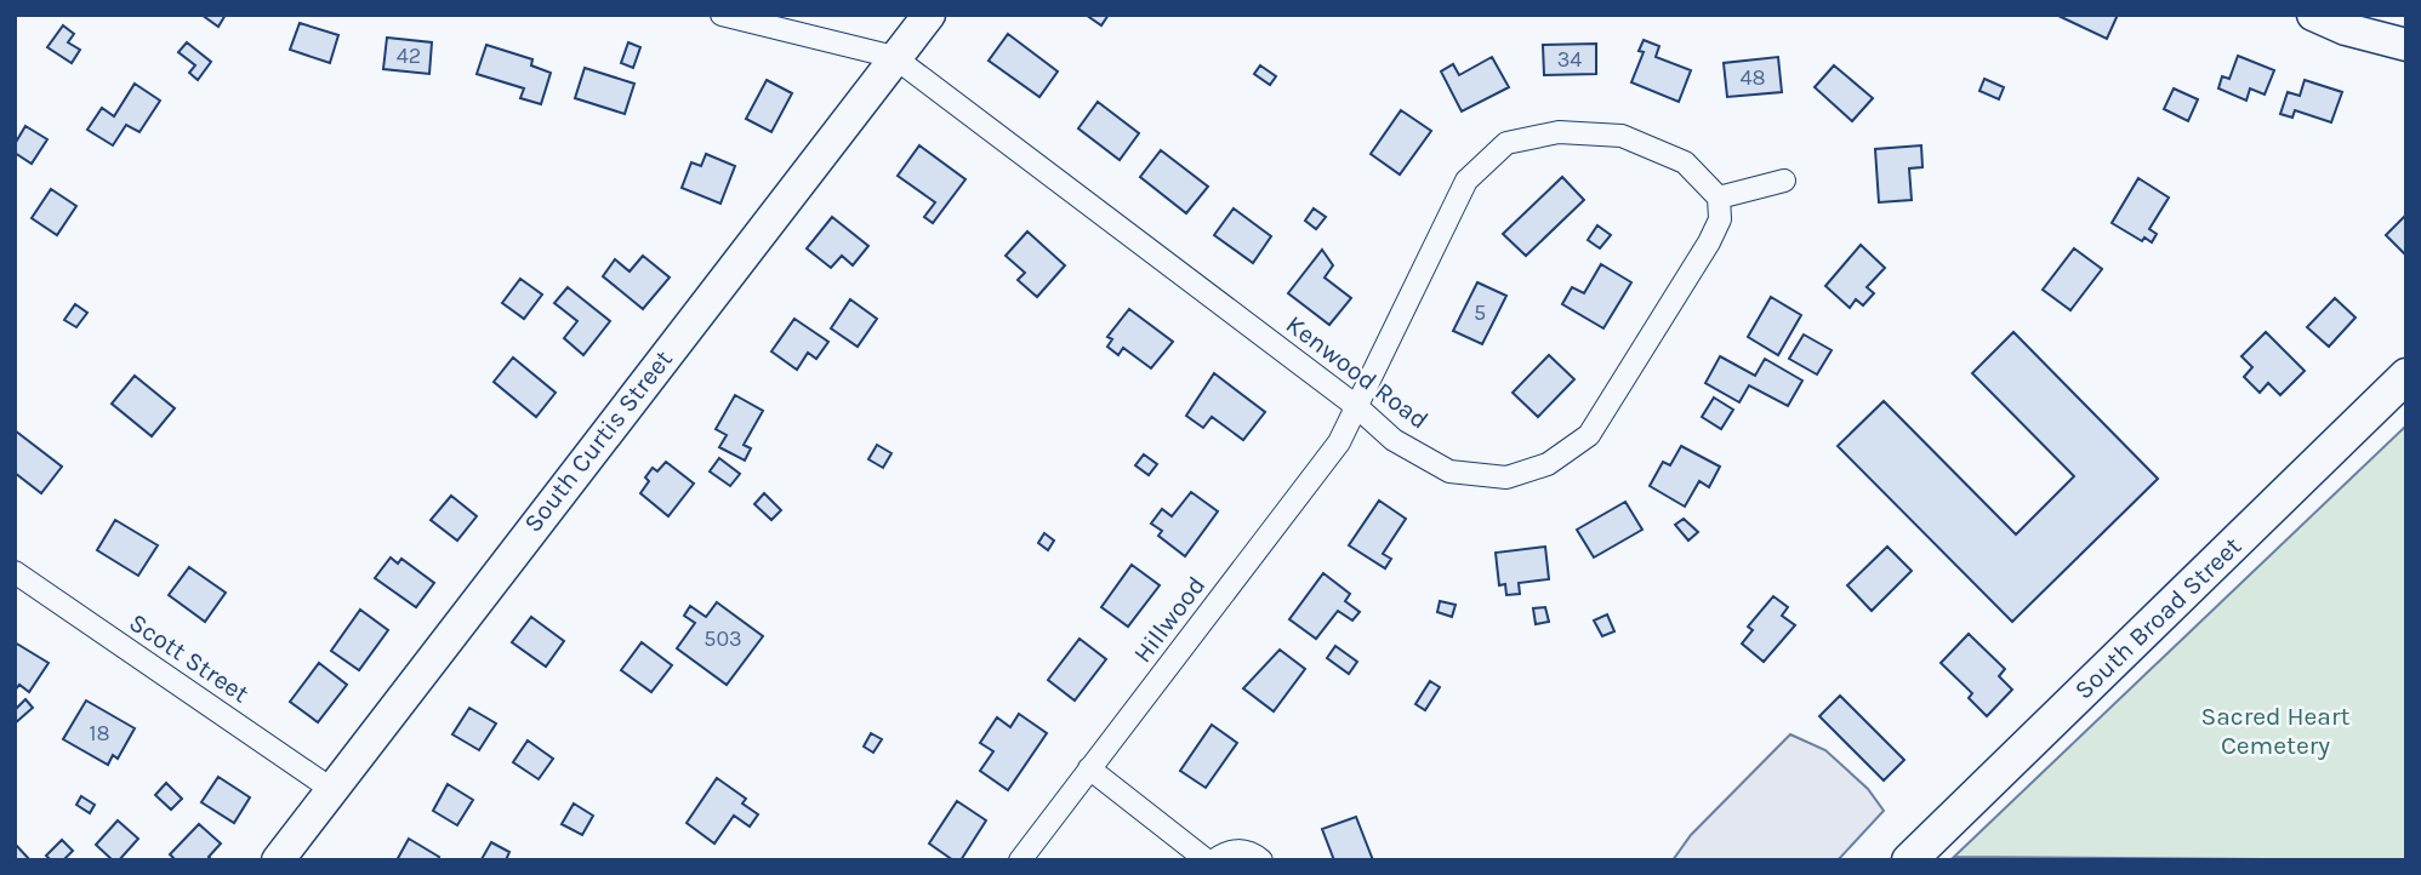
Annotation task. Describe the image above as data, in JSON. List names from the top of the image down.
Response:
{
  "streets": {
    "main road": ["South Broad Street"],
    "street": [
      "Kenwood Road",
      "South Curtis Street",
      "Hillwood",
      "Scott Street"
    ]
  },
  "crossings": [
    ["Kenwood Road", "South Curtis Street"],
    ["Kenwood Road", "Hillwood"],
    ["South Curtis Street", "Scott Street"]
  ],
  "parks": ["Sacred Heart Cemetery"],
  "house_numbers": [
    "42",
    "34",
    "48",
    "5",
    "503",
    "18"
  ]
}
